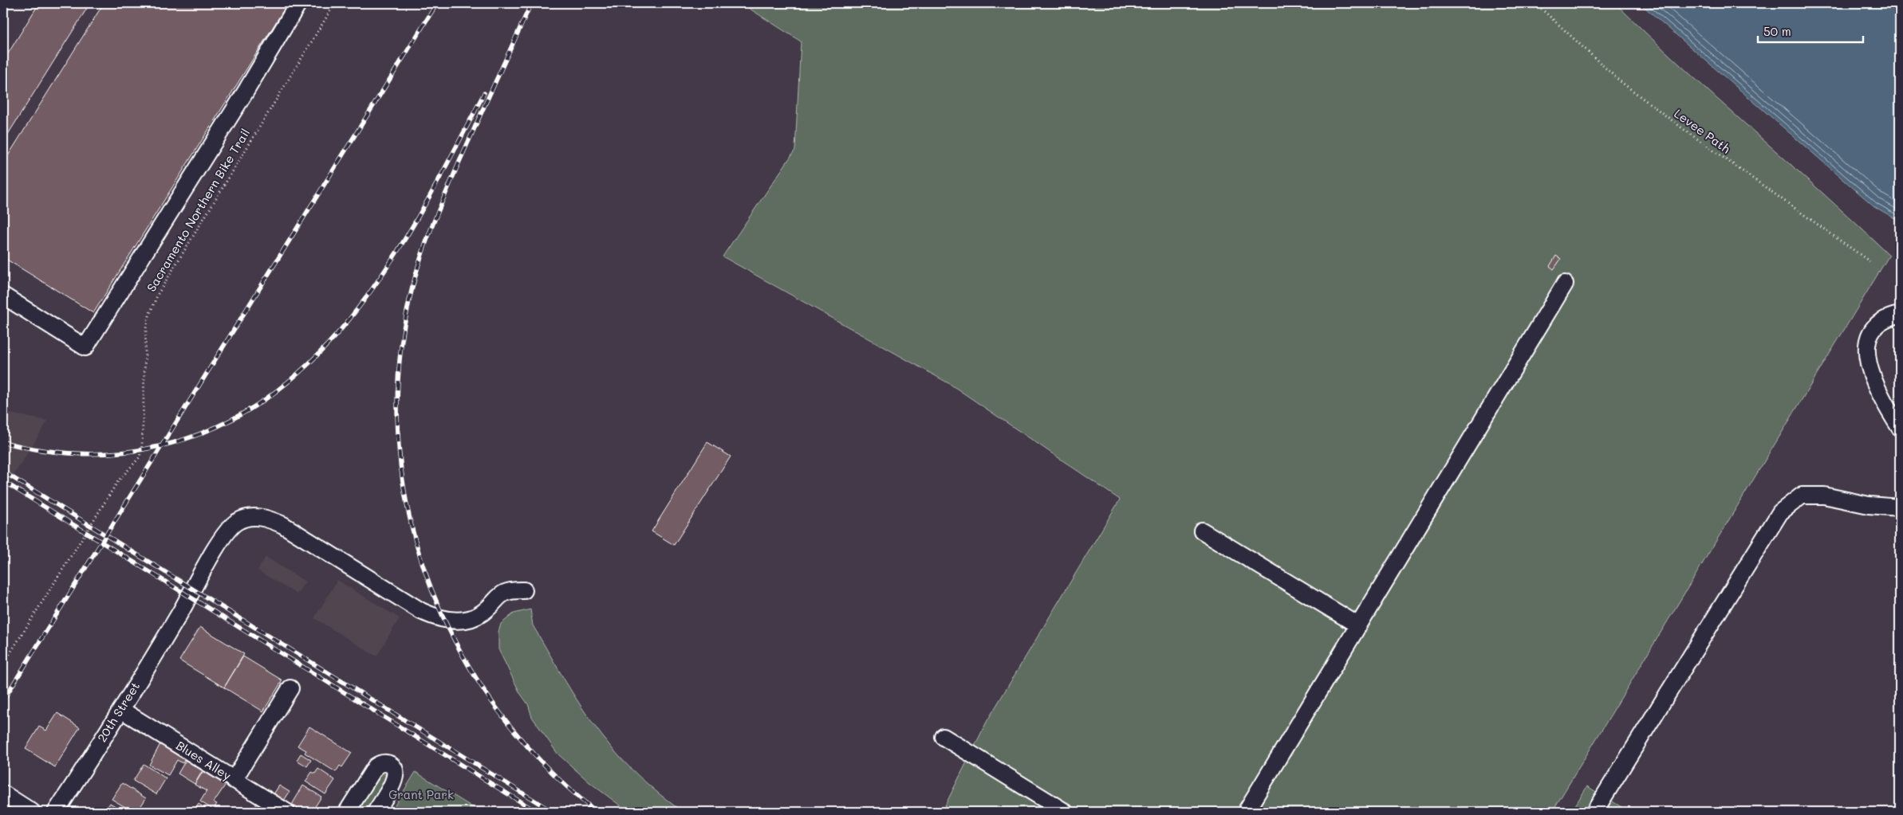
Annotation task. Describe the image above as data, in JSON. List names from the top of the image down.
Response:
{
  "streets": {
    "street": ["20th Street", "Blues Alley"],
    "path": ["Levee Path", "Sacramento Northern Bike Trail"]
  },
  "crossings": [
    ["20th Street", "Blues Alley"]
  ],
  "parks": ["Grant Park"],
  "scale_bar": "50 m"
}
